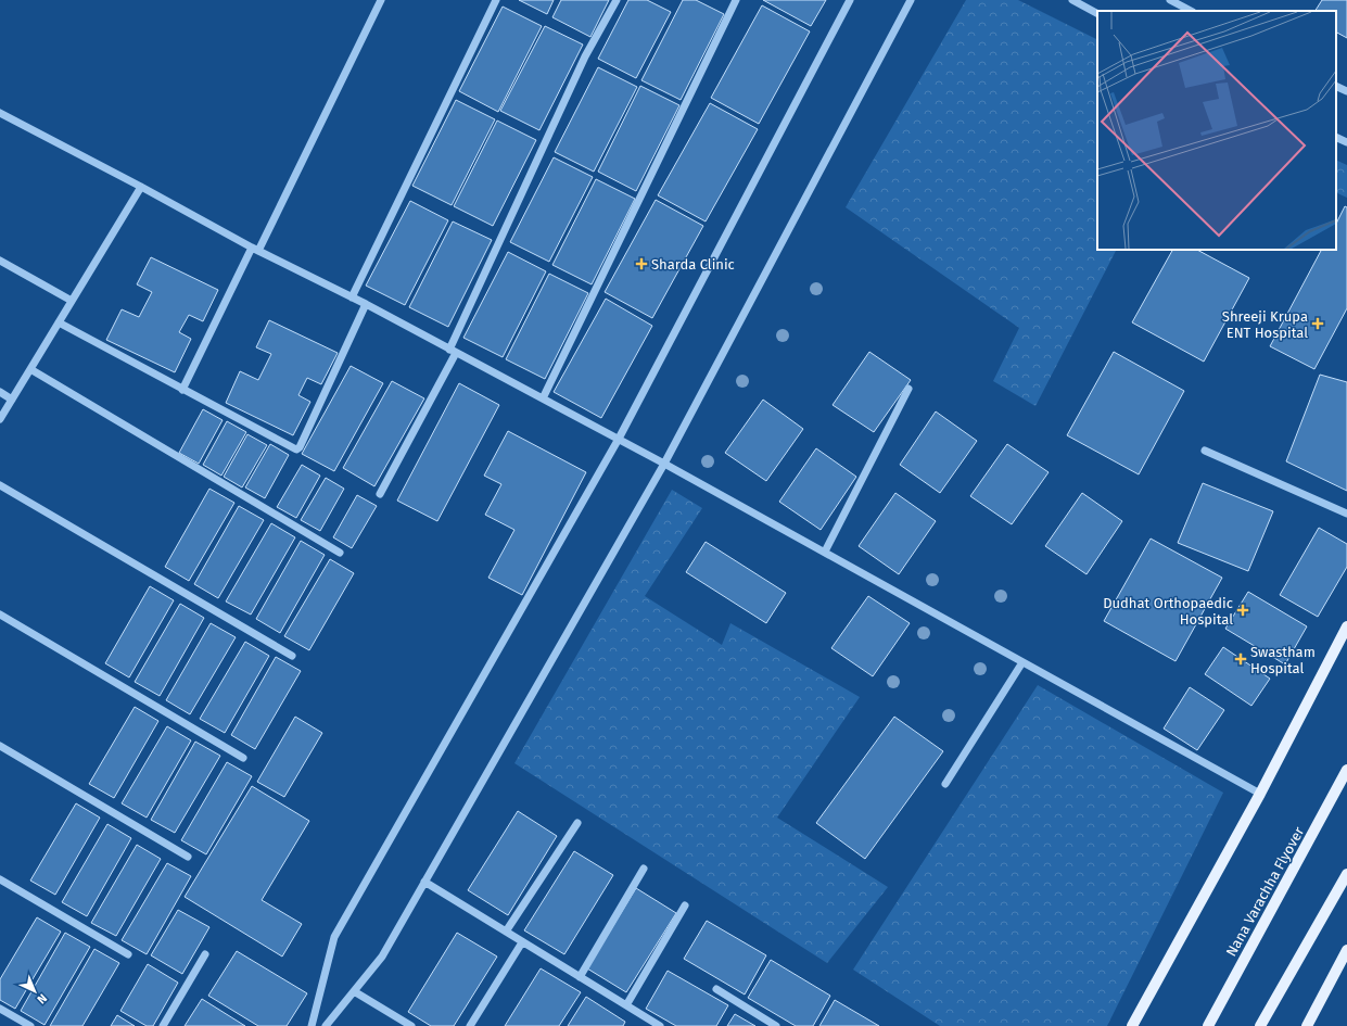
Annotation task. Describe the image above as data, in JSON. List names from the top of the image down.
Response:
{
  "streets": {
    "main road": ["Nana Varachha Flyover"]
  },
  "places": {
    "health": [
      "Sharda Clinic",
      "Shreeji Krupa ENT Hospital",
      "Dudhat Orthopaedic Hospital",
      "Swastham Hospital"
    ]
  },
  "north": "bottom right"
}
